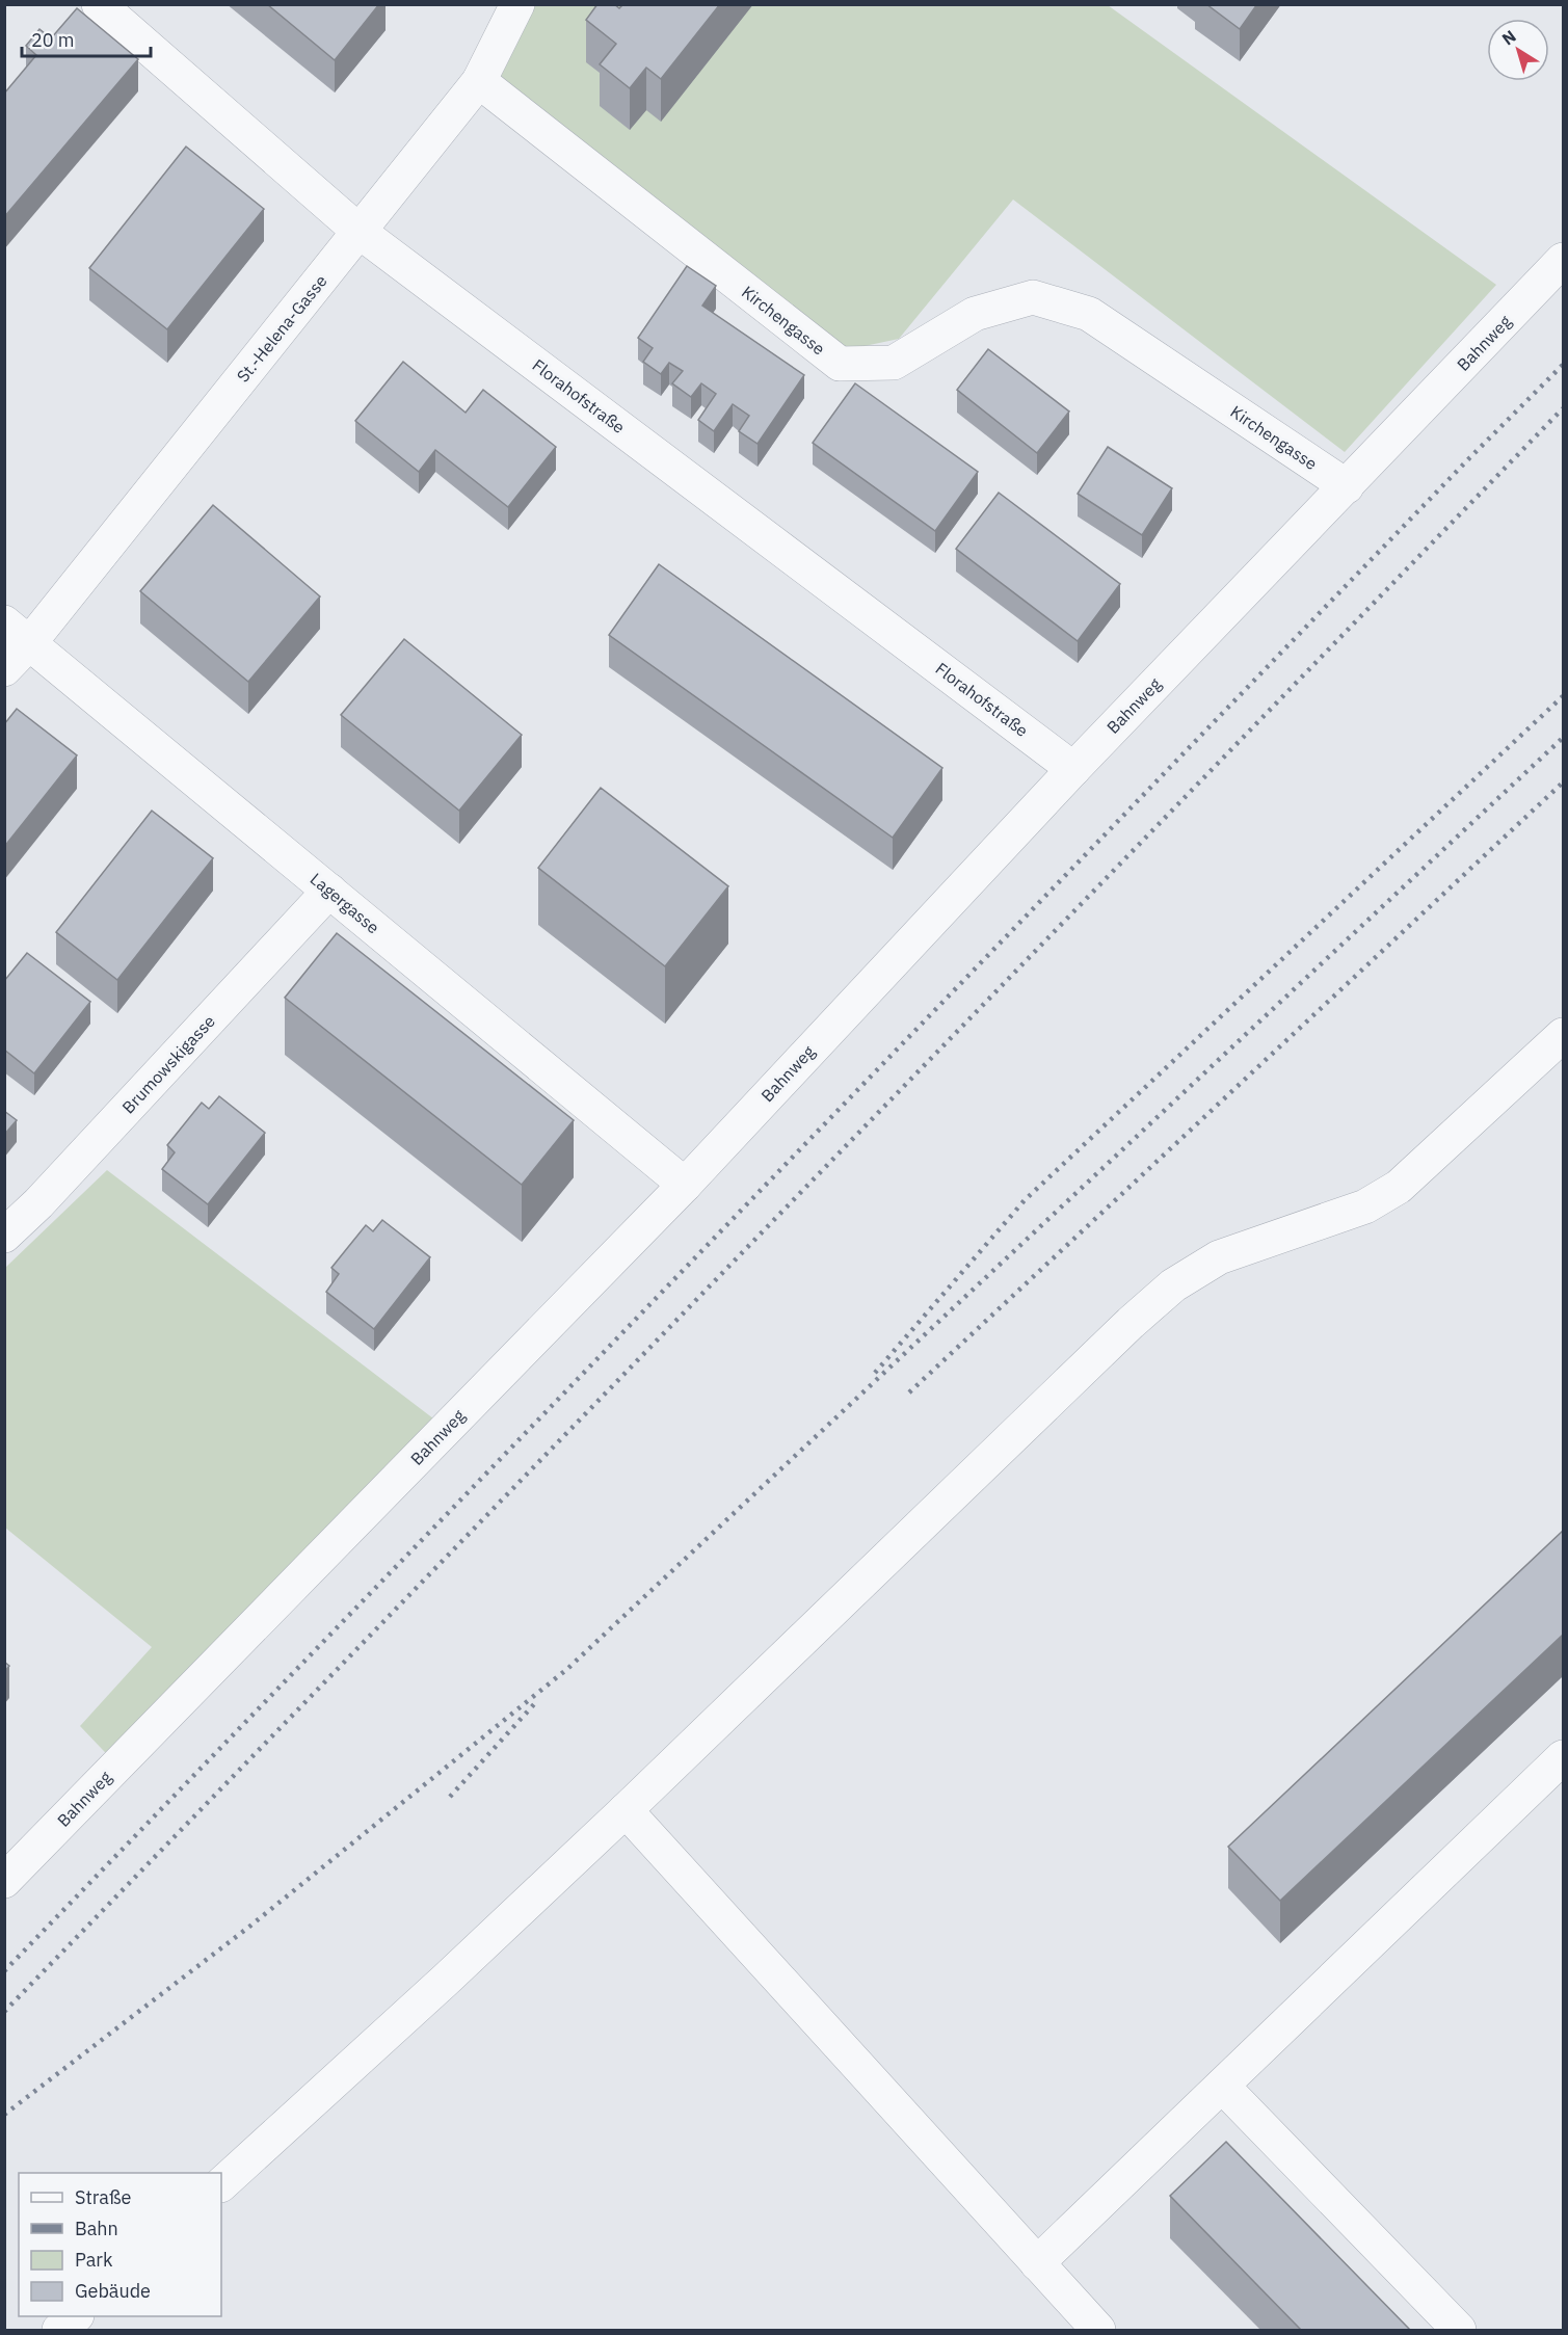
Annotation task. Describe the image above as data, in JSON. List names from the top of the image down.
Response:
{
  "streets": {
    "street": [
      "Kirchengasse",
      "St.-Helena-Gasse",
      "Bahnweg",
      "Florahofstraße",
      "Lagergasse",
      "Brumowskigasse"
    ]
  },
  "crossings": [
    ["Kirchengasse", "St.-Helena-Gasse"],
    ["Kirchengasse", "Bahnweg"],
    ["St.-Helena-Gasse", "Florahofstraße"],
    ["St.-Helena-Gasse", "Lagergasse"],
    ["Bahnweg", "Florahofstraße"],
    ["Bahnweg", "Lagergasse"],
    ["Lagergasse", "Brumowskigasse"]
  ],
  "legend": [
    "Straße",
    "Bahn",
    "Park",
    "Gebäude"
  ],
  "scale_bar": "20 m",
  "north": "top left"
}
